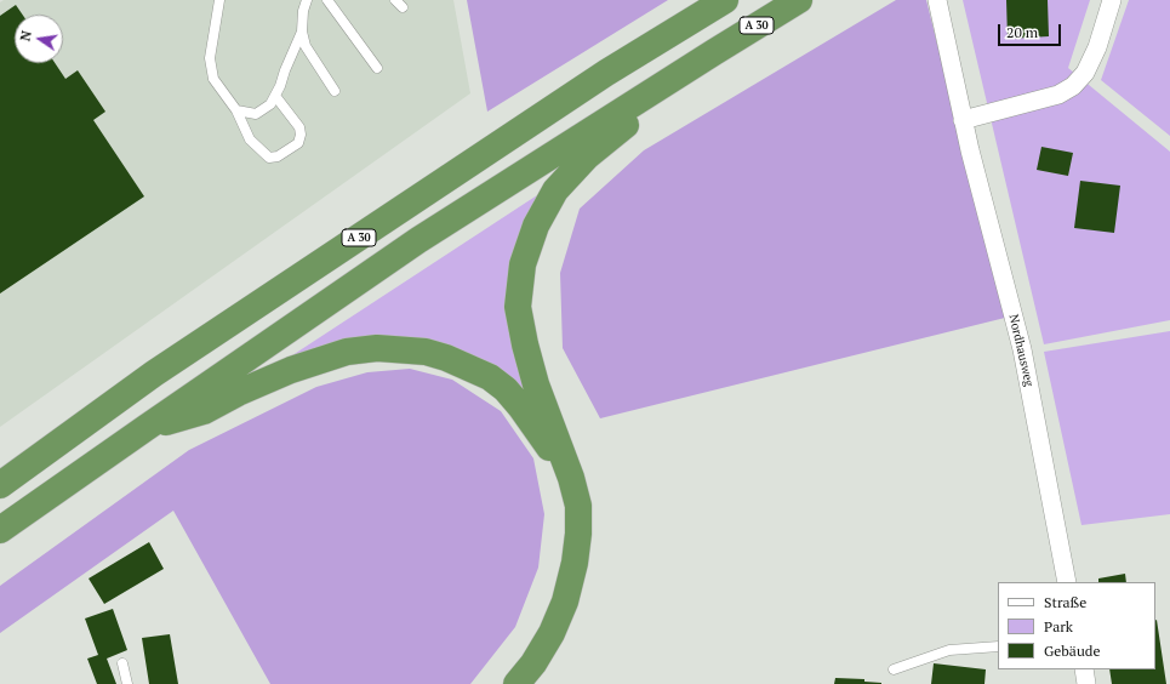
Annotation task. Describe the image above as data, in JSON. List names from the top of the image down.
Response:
{
  "streets": {
    "highway": ["A 30"],
    "street": ["Nordhausweg"]
  },
  "legend": ["Straße", "Park", "Gebäude"],
  "scale_bar": "20 m",
  "north": "left"
}
